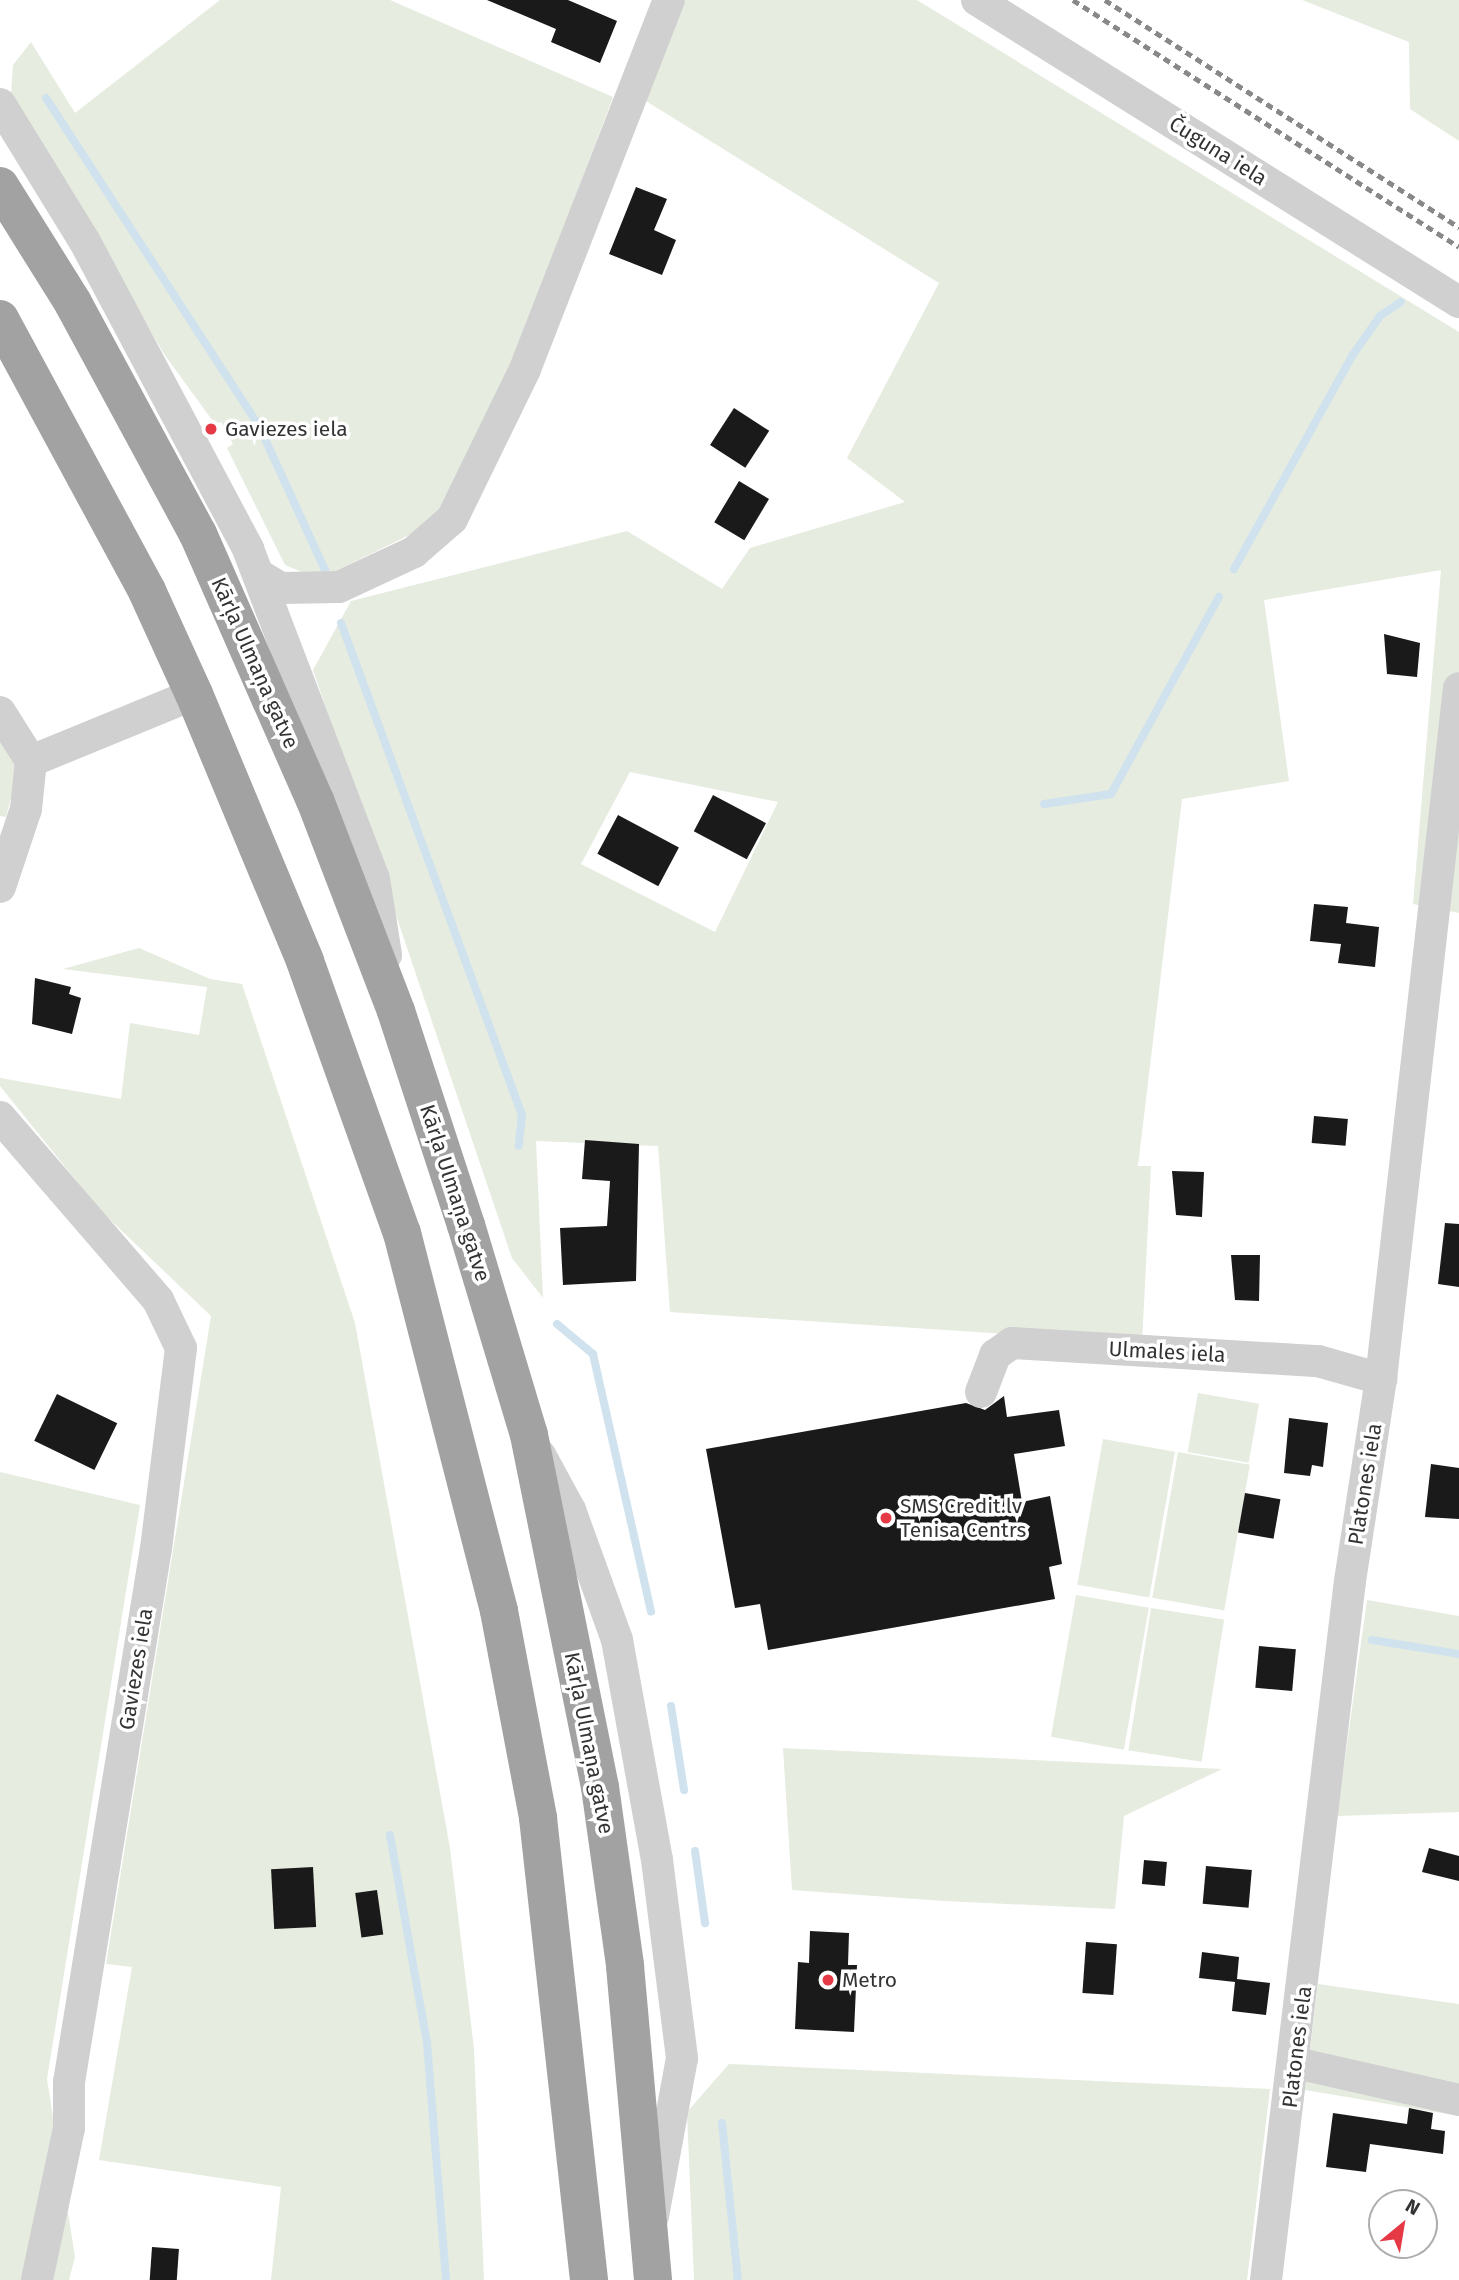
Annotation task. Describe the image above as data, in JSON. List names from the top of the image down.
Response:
{
  "streets": {
    "highway": ["Kārļa Ulmaņa gatve"],
    "street": [
      "Čuguna iela",
      "Ulmales iela",
      "Platones iela",
      "Gaviezes iela"
    ]
  },
  "crossings": [
    ["Ulmales iela", "Platones iela"]
  ],
  "places": ["Gaviezes iela", "SMS Credit.lv Tenisa Centrs", "Metro"],
  "north": "top right"
}
